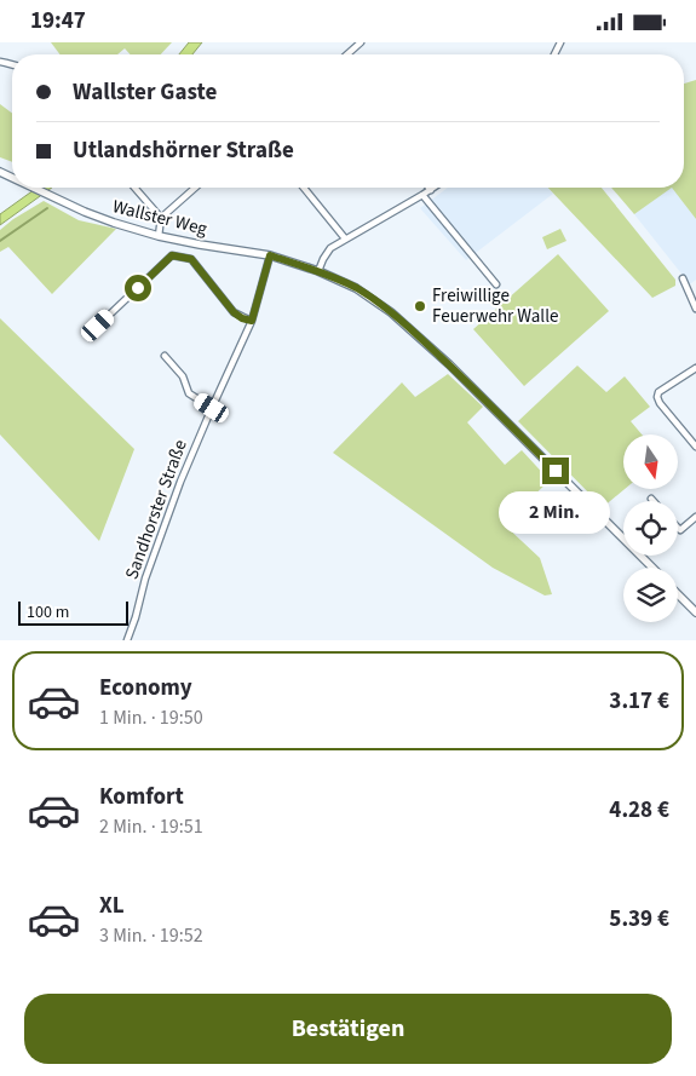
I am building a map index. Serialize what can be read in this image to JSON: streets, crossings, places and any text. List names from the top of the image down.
{
  "streets": {
    "street": ["Wallster Weg", "Sandhorster Straße"]
  },
  "crossings": [
    ["Wallster Weg", "Sandhorster Straße"]
  ],
  "places": ["Freiwillige Feuerwehr Walle"],
  "scale_bar": "100 m",
  "north": "bottom",
  "page": {
    "status": "19:47",
    "banner": ["Wallster Gaste", "Utlandshörner Straße"],
    "bubble": "2 Min.",
    "scale": "100 m",
    "list": [
      {
        "name": "Economy",
        "note": "1 Min. · 19:50",
        "value": "3.17 €"
      },
      {
        "name": "Komfort",
        "note": "2 Min. · 19:51",
        "value": "4.28 €"
      },
      {
        "name": "XL",
        "note": "3 Min. · 19:52",
        "value": "5.39 €"
      }
    ],
    "buttons": "Bestätigen"
  }
}
